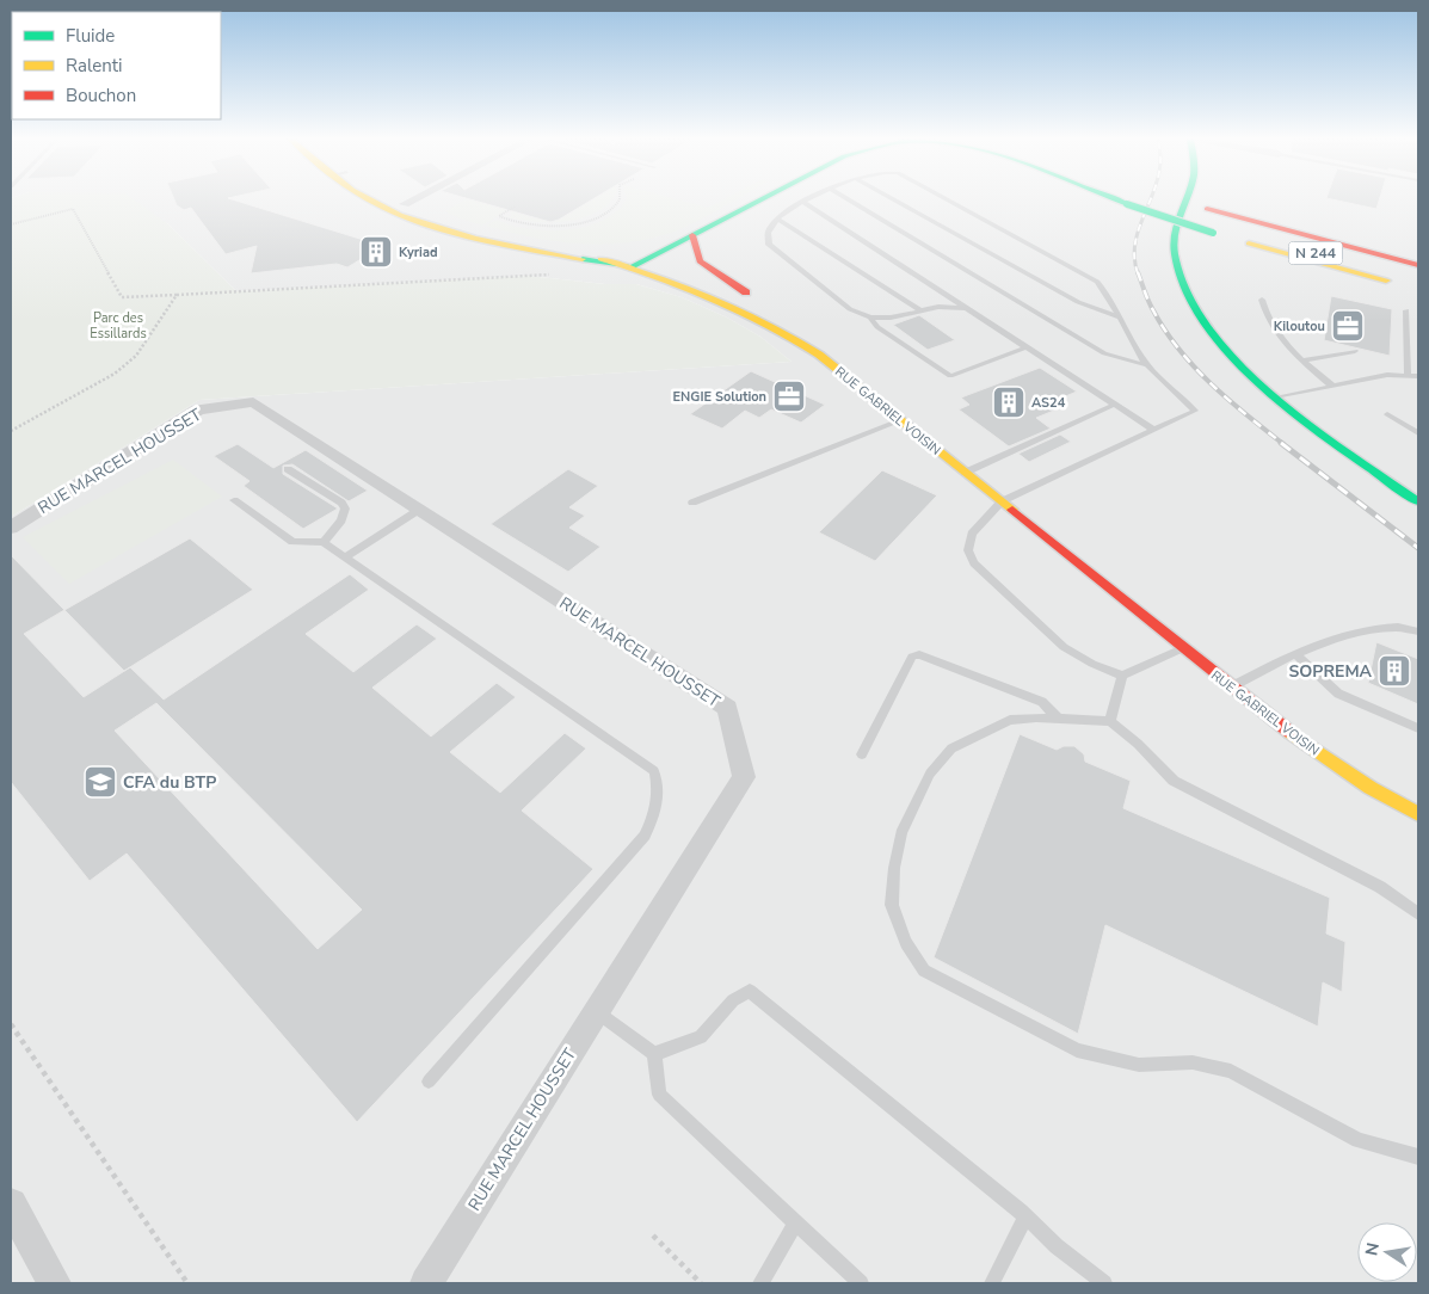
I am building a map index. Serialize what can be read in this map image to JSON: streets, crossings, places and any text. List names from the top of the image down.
{
  "streets": {
    "main road": ["N 244", "RUE GABRIEL VOISIN"],
    "street": ["RUE MARCEL HOUSSET"]
  },
  "parks": ["Parc des Essillards"],
  "places": {
    "building": ["Kyriad", "AS24", "SOPREMA"],
    "office": ["Kiloutou", "ENGIE Solution"],
    "school or university": ["CFA du BTP"]
  },
  "legend": ["Fluide", "Ralenti", "Bouchon"],
  "north": "left"
}
